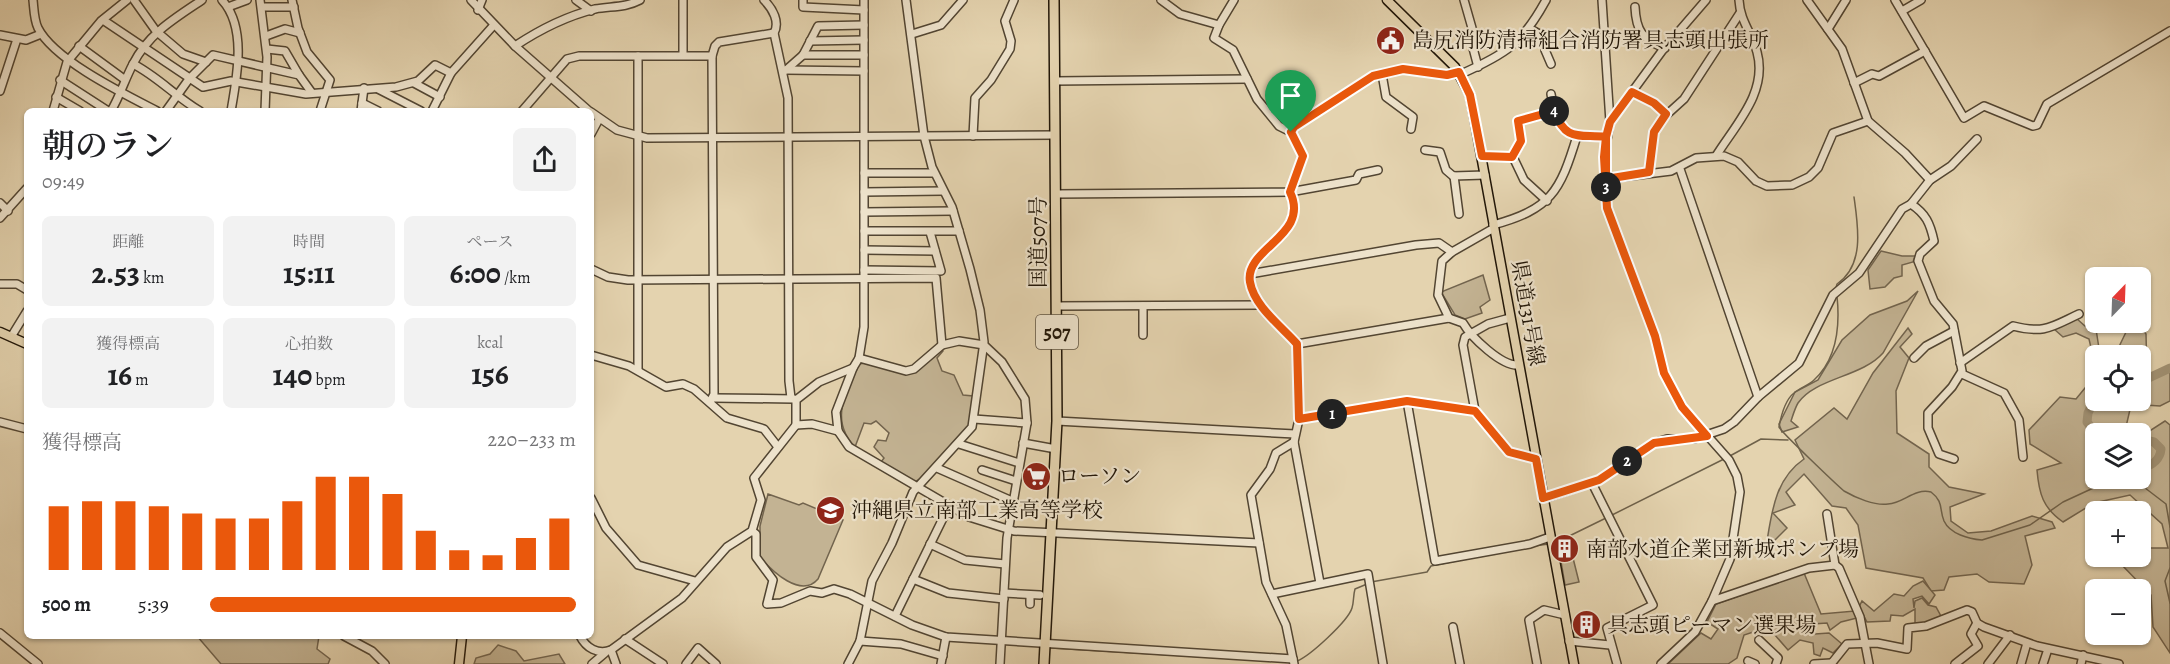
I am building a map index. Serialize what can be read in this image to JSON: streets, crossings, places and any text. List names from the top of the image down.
{
  "streets": {
    "highway": ["国道507号", "507"],
    "main road": ["県道131号線"]
  },
  "places": {
    "public building": ["島尻消防清掃組合消防署具志頭出張所"],
    "supermarket": ["ローソン"],
    "school or university": ["沖縄県立南部工業高等学校"],
    "building": ["南部水道企業団新城ポンプ場", "具志頭ピーマン選果場"]
  },
  "north": "top right",
  "page": {
    "pins": [
      "4",
      "3",
      "1",
      "2"
    ],
    "heading": ["朝のラン", "09:49"],
    "stats": [
      ["距離", "2.53 km"],
      ["時間", "15:11"],
      ["ペース", "6:00 /km"],
      ["獲得標高", "16 m"],
      ["心拍数", "140 bpm"],
      ["kcal", "156"]
    ],
    "map_buttons": ["+", "−"],
    "chart": ["獲得標高", "220–233 m"],
    "list": [
      {
        "name": "500 m",
        "note": "5:39"
      }
    ]
  }
}
